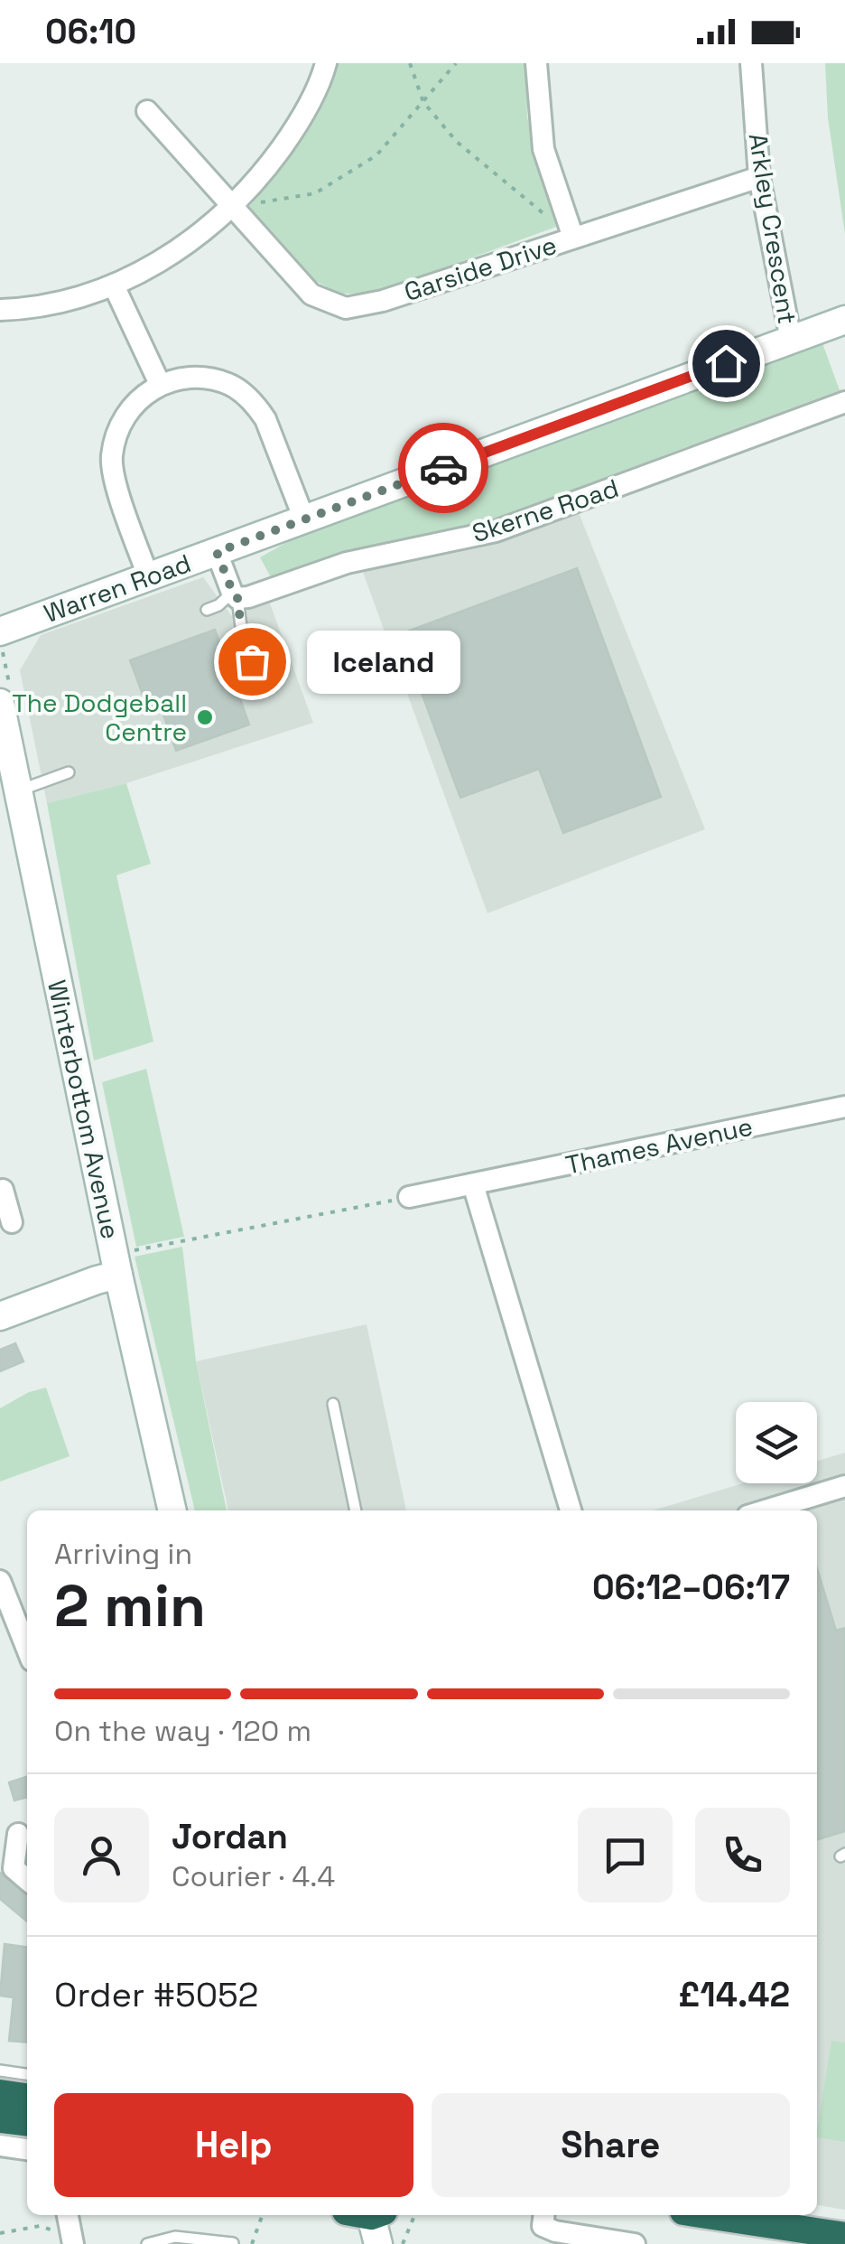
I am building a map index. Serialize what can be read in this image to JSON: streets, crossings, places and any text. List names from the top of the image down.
{
  "streets": {
    "street": [
      "Arkley Crescent",
      "Garside Drive",
      "Skerne Road",
      "Warren Road",
      "Winterbottom Avenue",
      "Thames Avenue"
    ]
  },
  "crossings": [
    ["Arkley Crescent", "Garside Drive"],
    ["Arkley Crescent", "Warren Road"]
  ],
  "places": ["Iceland", "The Dodgeball Centre"],
  "page": {
    "status": "06:10",
    "bubble": "Iceland",
    "heading": ["2 min", "Arriving in", "06:12–06:17"],
    "panel": [
      "Jordan",
      "Courier · 4.4",
      "Order #5052",
      "£14.42"
    ],
    "bar": "On the way · 120 m",
    "buttons": ["Help", "Share"]
  }
}
